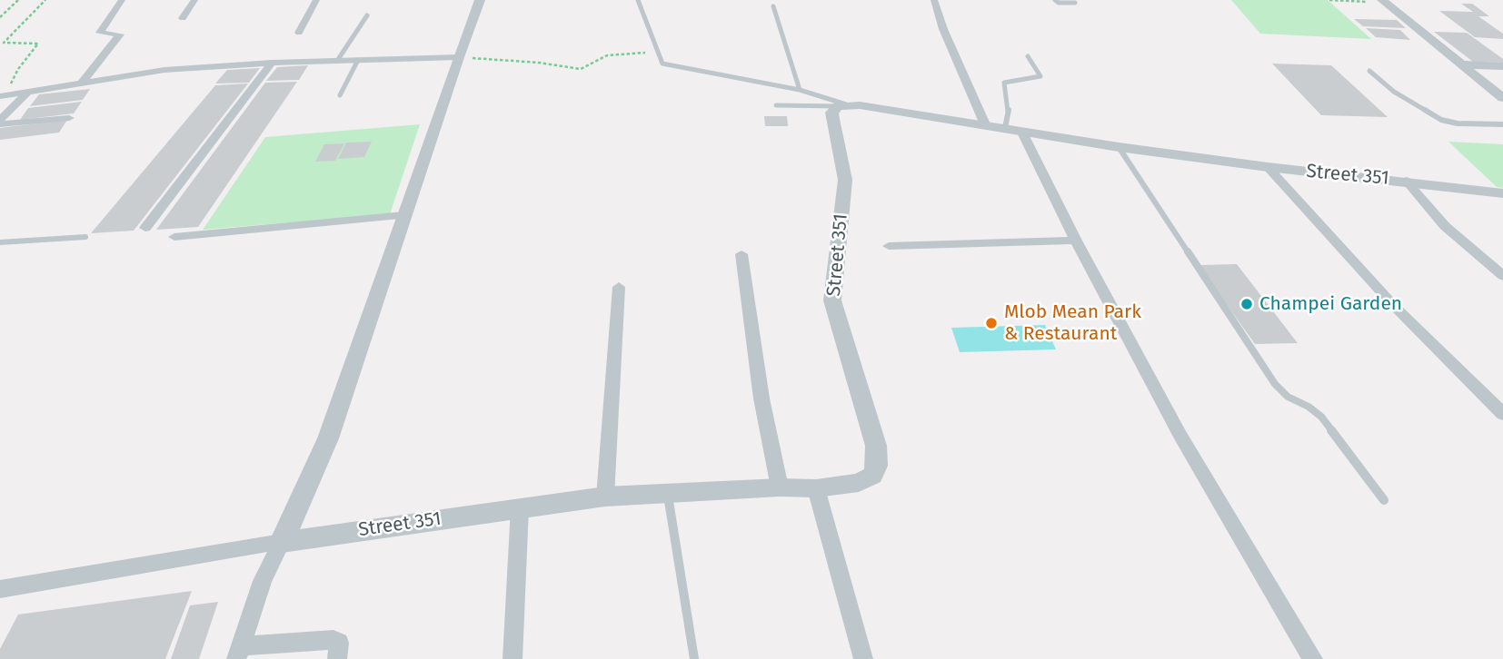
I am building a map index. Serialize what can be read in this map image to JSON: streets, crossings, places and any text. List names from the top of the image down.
{
  "streets": {
    "street": ["Street 351"]
  },
  "places": ["Champei Garden", "Mlob Mean Park & Restaurant"]
}
